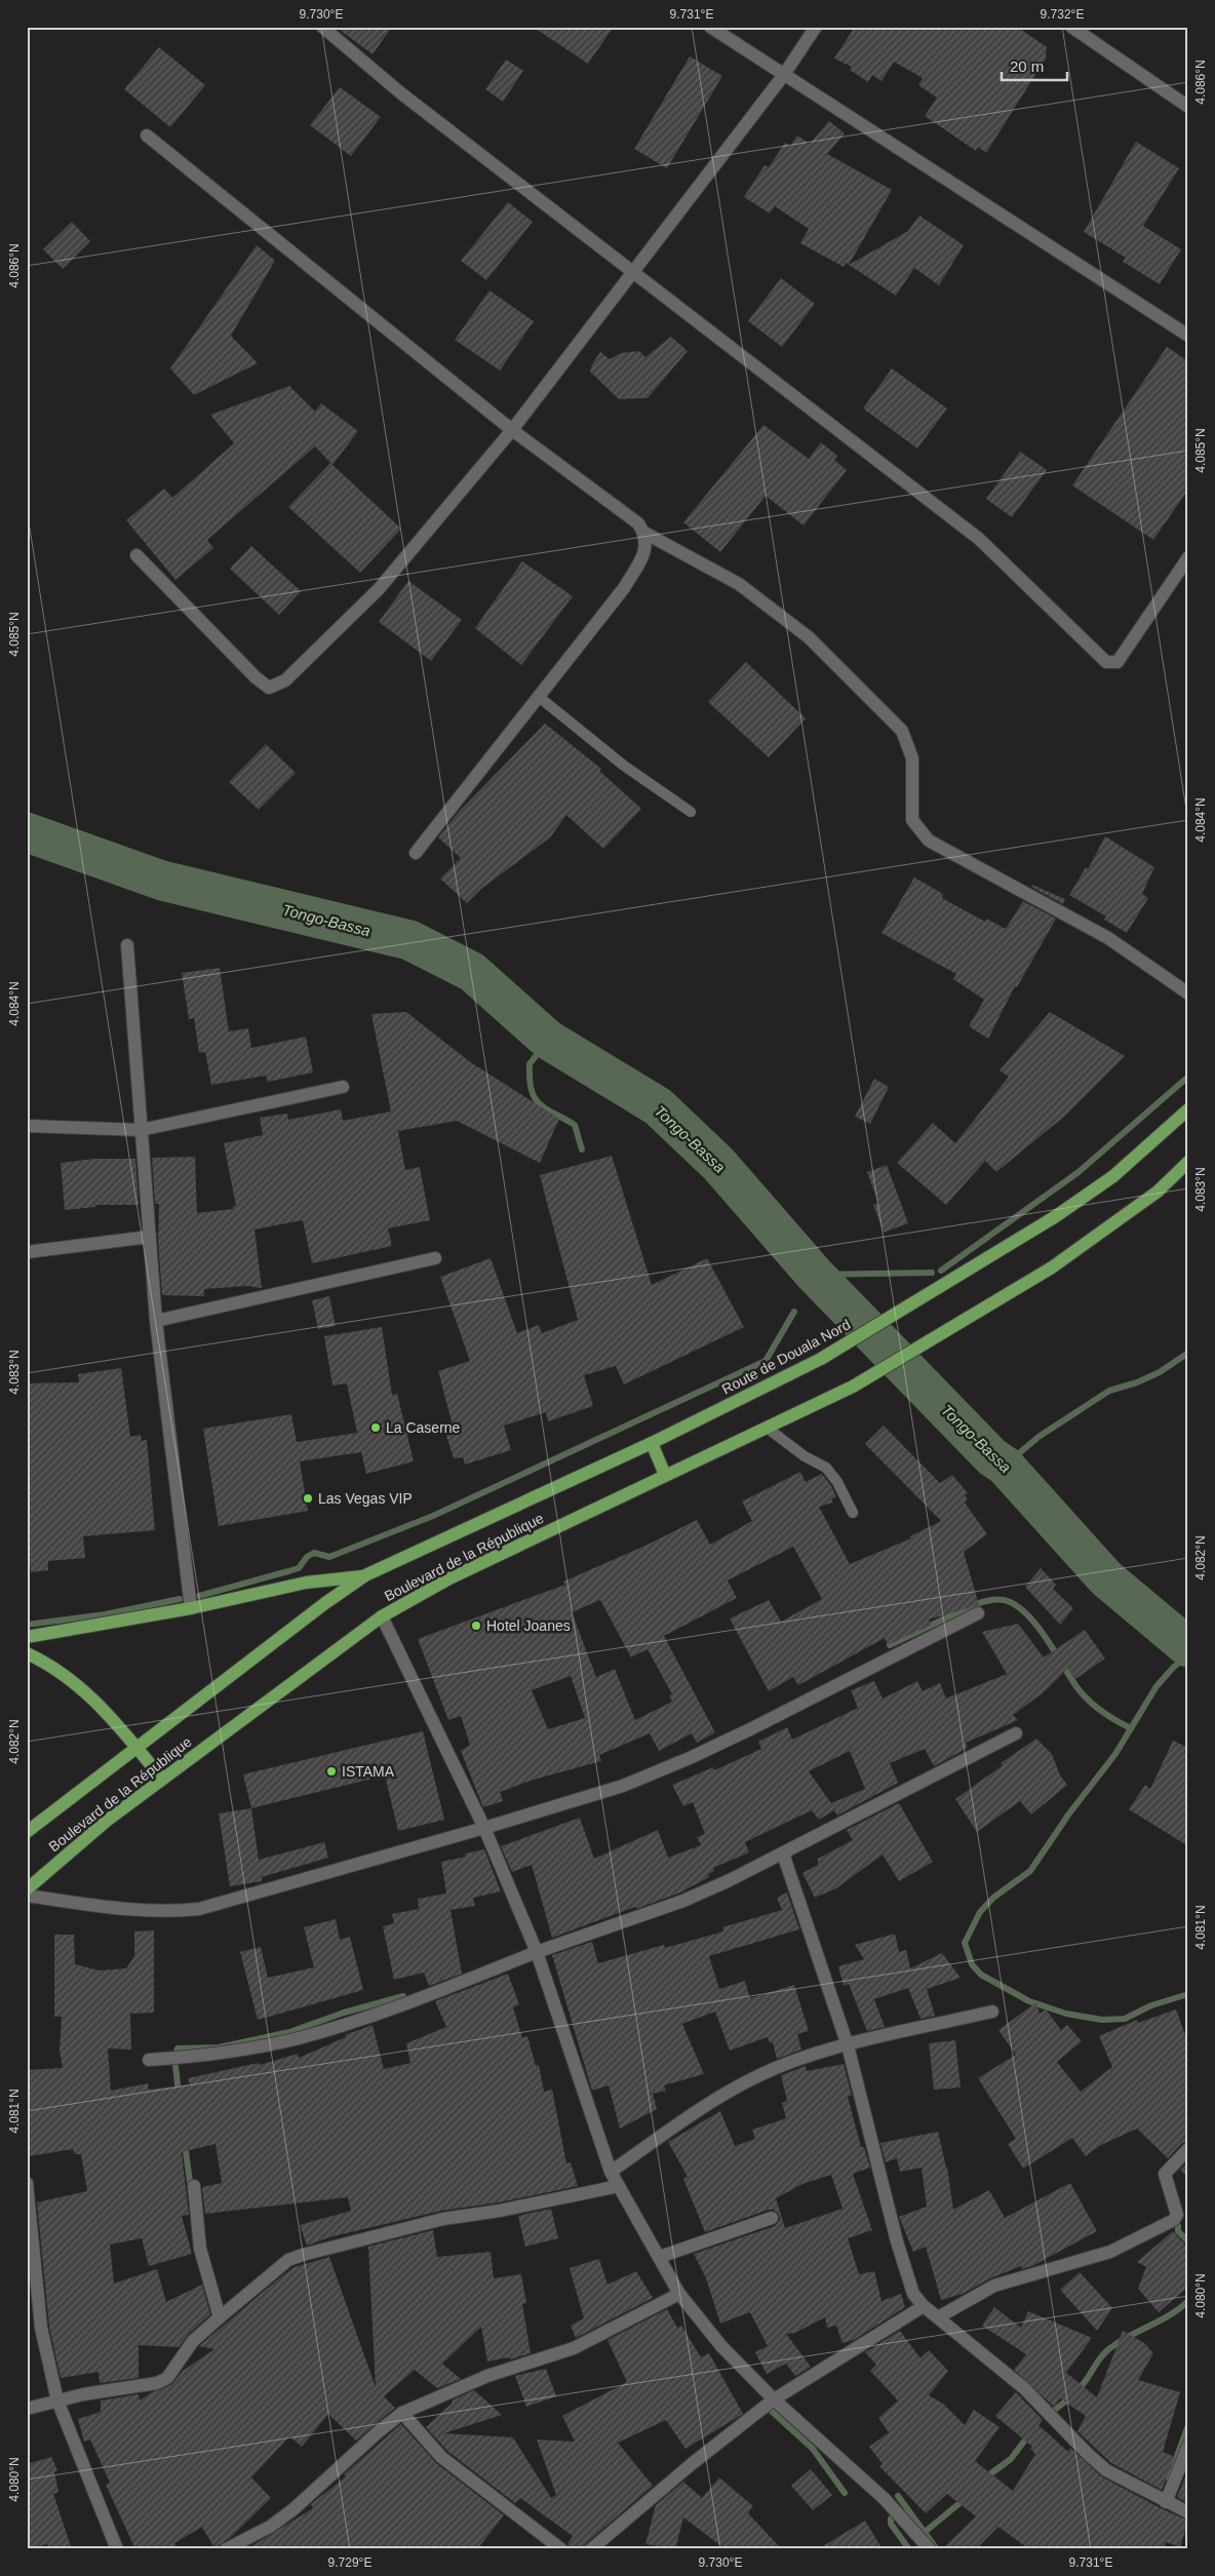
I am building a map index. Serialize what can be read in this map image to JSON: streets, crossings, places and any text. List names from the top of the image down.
{
  "streets": {
    "main road": ["Route de Douala Nord", "Boulevard de la République"]
  },
  "crossings": [
    ["Route de Douala Nord", "Boulevard de la République"]
  ],
  "water": ["Tongo-Bassa"],
  "places": [
    "La Caserne",
    "Las Vegas VIP",
    "Hotel Joanes",
    "ISTAMA"
  ],
  "scale_bar": "20 m",
  "coordinates": [
    "9.730°E",
    "9.731°E",
    "9.732°E",
    "4.086°N",
    "4.085°N",
    "4.084°N",
    "4.083°N",
    "4.082°N",
    "4.081°N",
    "4.080°N",
    "9.729°E"
  ]
}
